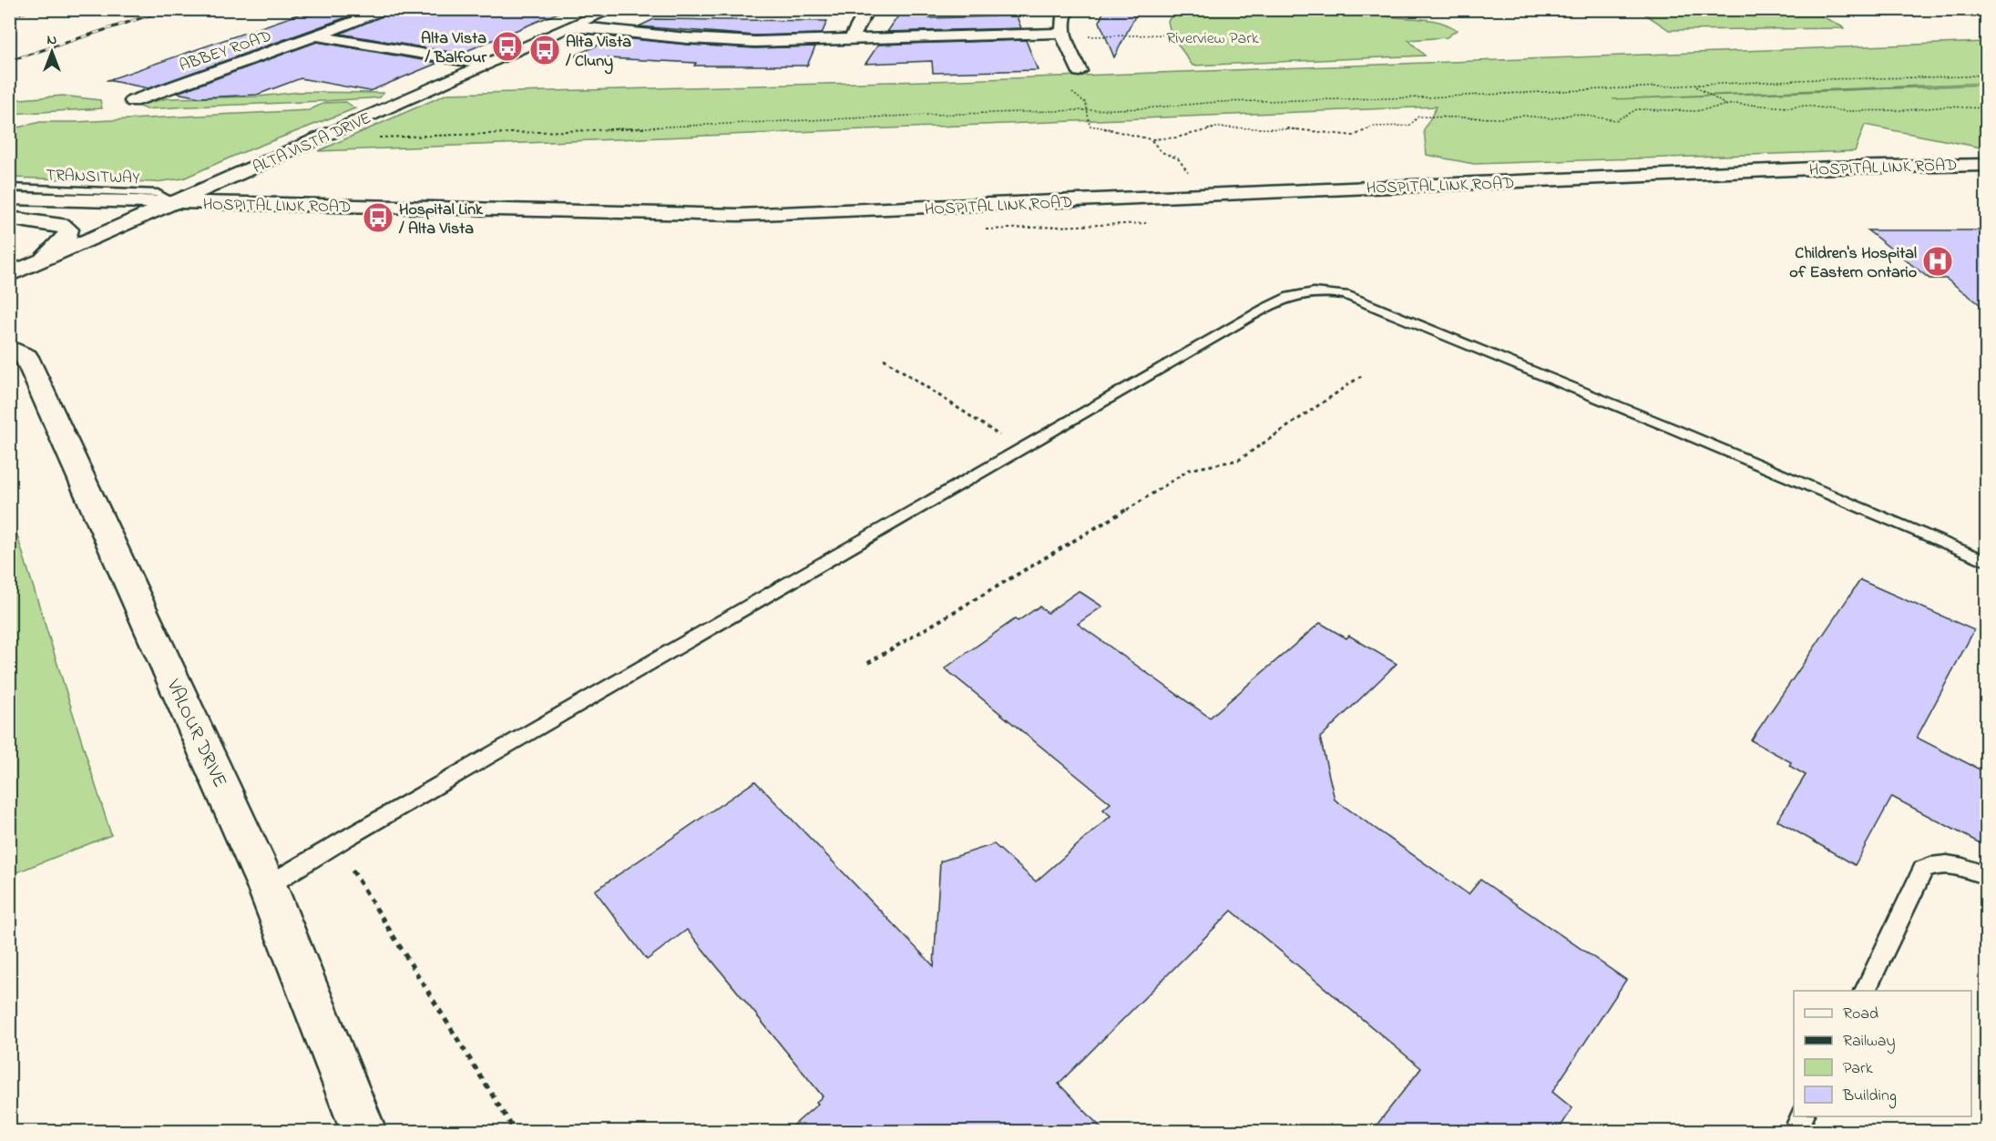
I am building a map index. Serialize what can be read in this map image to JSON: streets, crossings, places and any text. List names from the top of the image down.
{
  "streets": {
    "street": [
      "ABBEY ROAD",
      "ALTA VISTA DRIVE",
      "HOSPITAL LINK ROAD",
      "VALOUR DRIVE"
    ],
    "lane": ["TRANSITWAY"]
  },
  "crossings": [
    ["ALTA VISTA DRIVE", "HOSPITAL LINK ROAD"],
    ["ALTA VISTA DRIVE", "TRANSITWAY"],
    ["HOSPITAL LINK ROAD", "TRANSITWAY"]
  ],
  "parks": ["Riverview Park"],
  "places": {
    "bus stop": ["Alta Vista / Balfour", "Alta Vista / Cluny", "Hospital Link / Alta Vista"],
    "hospital": ["Children's Hospital of Eastern Ontario"]
  },
  "legend": [
    "Road",
    "Railway",
    "Park",
    "Building"
  ],
  "north": "top"
}
